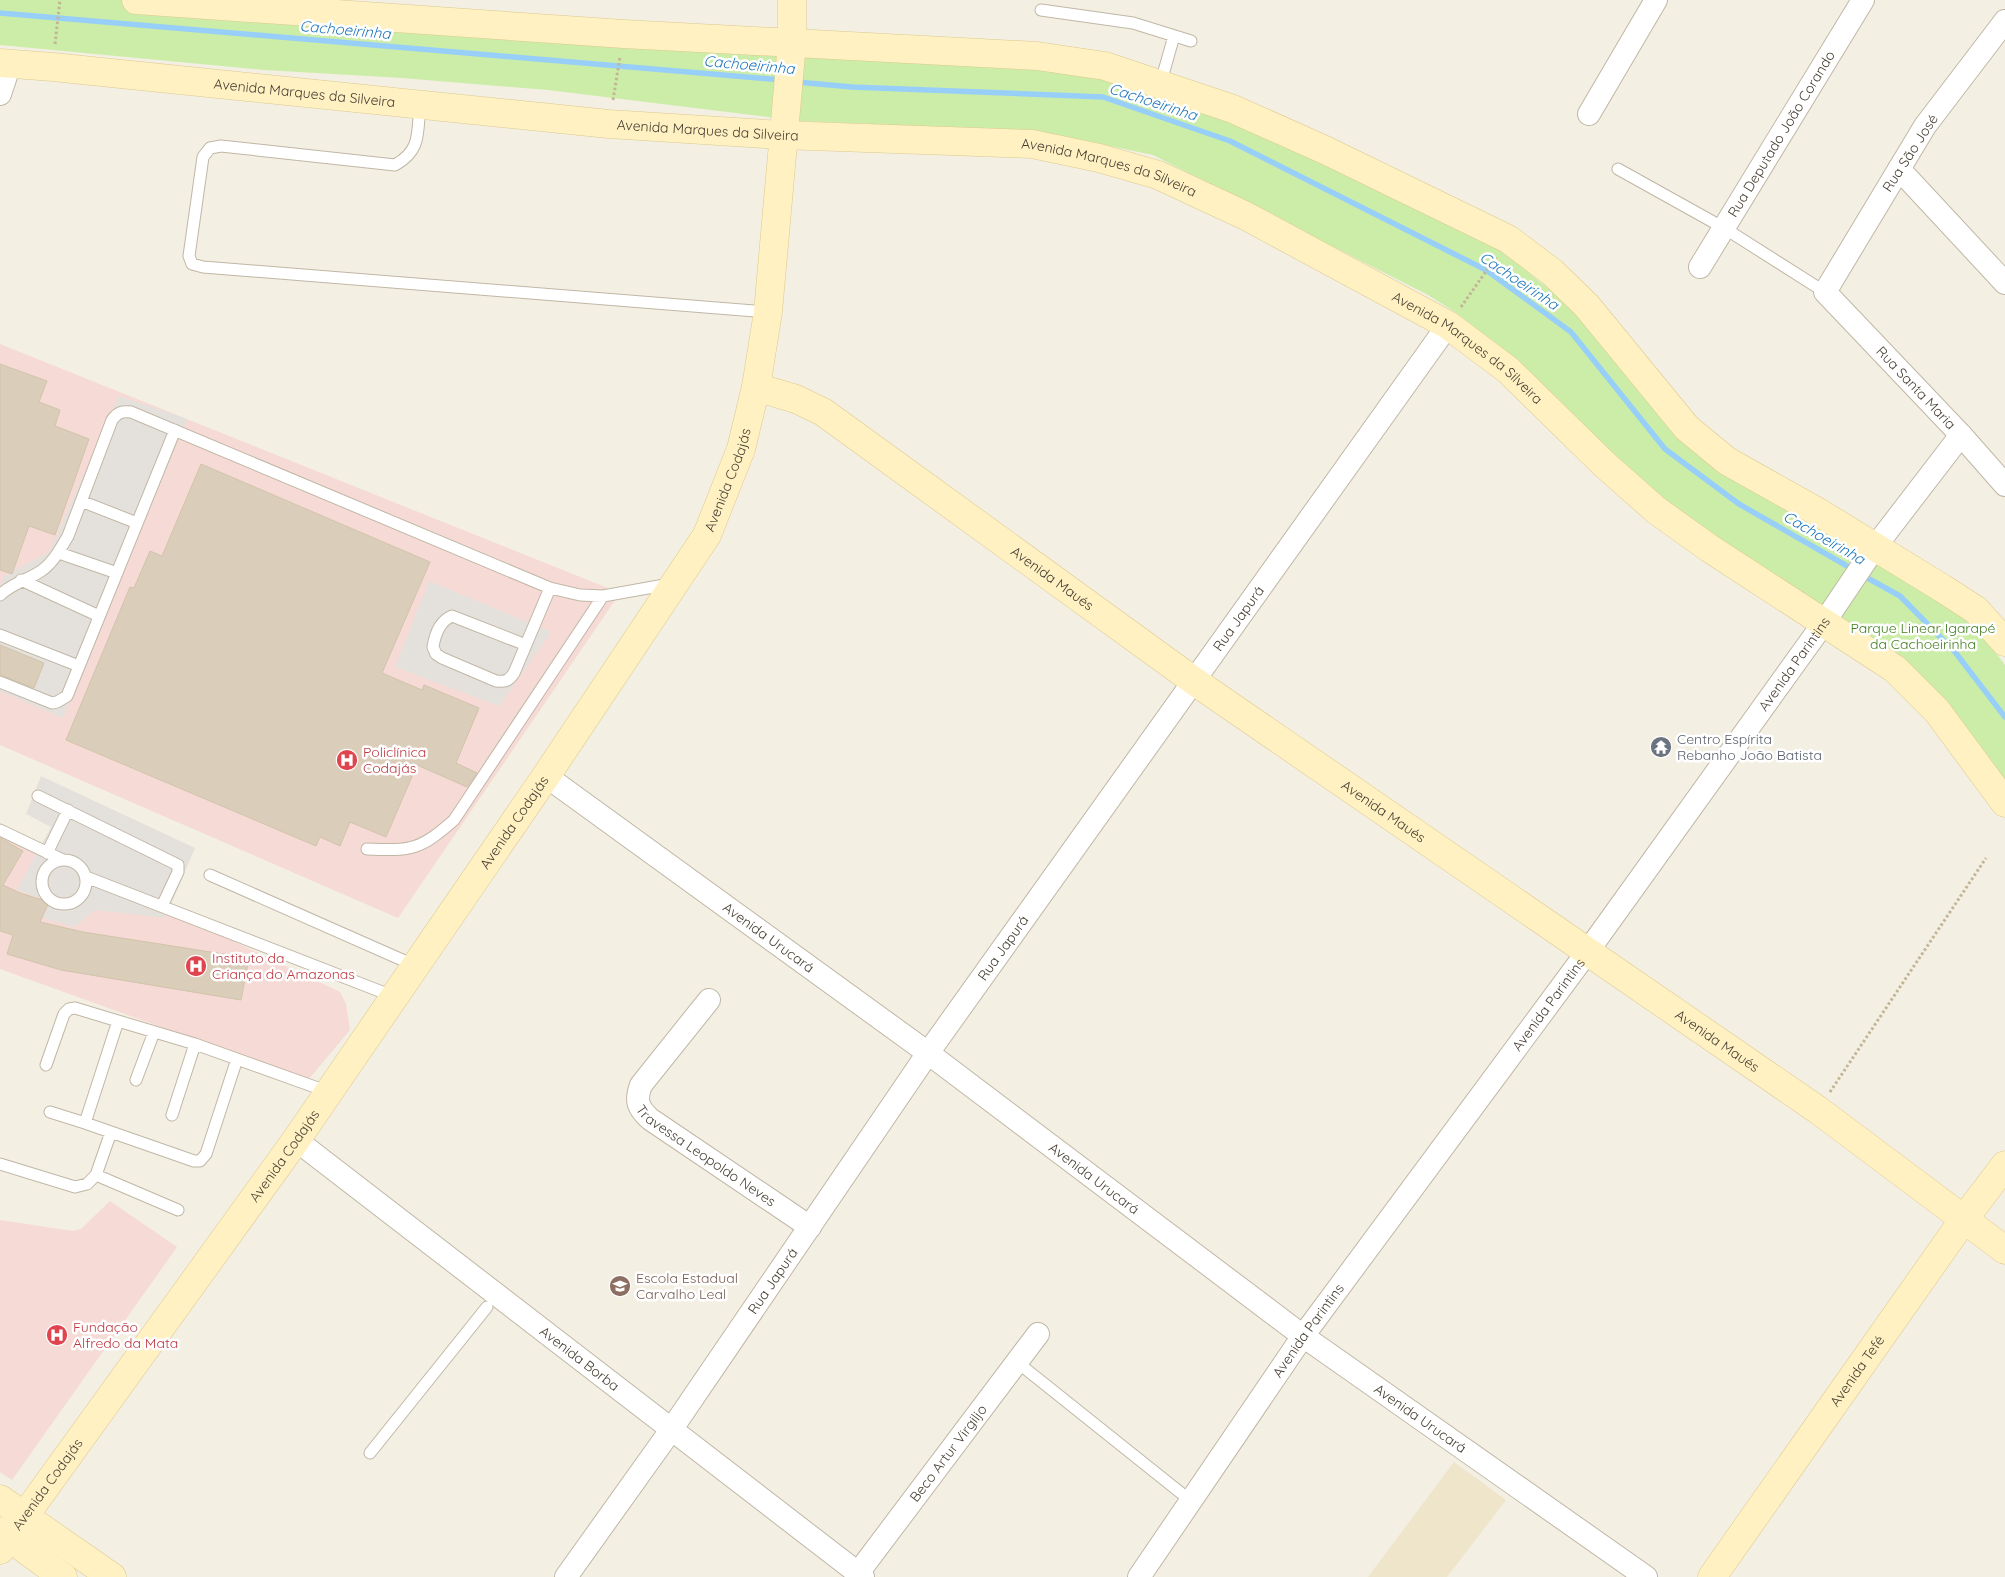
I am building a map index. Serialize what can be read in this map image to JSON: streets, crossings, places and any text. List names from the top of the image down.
{
  "streets": {
    "street": [
      "Avenida Marques da Silveira",
      "Rua Deputado João Corando",
      "Rua São José",
      "Rua Santa Maria",
      "Avenida Codajás",
      "Avenida Maués",
      "Rua Japurá",
      "Avenida Parintins",
      "Avenida Urucará",
      "Travessa Leopoldo Neves",
      "Avenida Borba",
      "Avenida Tefé",
      "Beco Artur Virgiljo"
    ]
  },
  "crossings": [
    ["Avenida Marques da Silveira", "Avenida Codajás"],
    ["Avenida Marques da Silveira", "Rua Japurá"],
    ["Avenida Marques da Silveira", "Avenida Parintins"],
    ["Rua São José", "Rua Santa Maria"],
    ["Rua Santa Maria", "Avenida Parintins"],
    ["Avenida Codajás", "Avenida Maués"],
    ["Avenida Codajás", "Avenida Urucará"],
    ["Avenida Codajás", "Avenida Borba"],
    ["Avenida Maués", "Rua Japurá"],
    ["Avenida Maués", "Avenida Parintins"],
    ["Avenida Maués", "Avenida Tefé"],
    ["Rua Japurá", "Avenida Urucará"],
    ["Rua Japurá", "Travessa Leopoldo Neves"],
    ["Rua Japurá", "Avenida Borba"],
    ["Avenida Parintins", "Avenida Urucará"],
    ["Avenida Borba", "Beco Artur Virgiljo"]
  ],
  "water": ["Cachoeirinha"],
  "parks": ["Parque Linear Igarapé da Cachoeirinha"],
  "places": {
    "temple": ["Centro Espírita Rebanho João Batista"],
    "hospital": ["Policlínica Codajás", "Instituto da Criança do Amazonas", "Fundação Alfredo da Mata"],
    "school or university": ["Escola Estadual Carvalho Leal"]
  }
}
